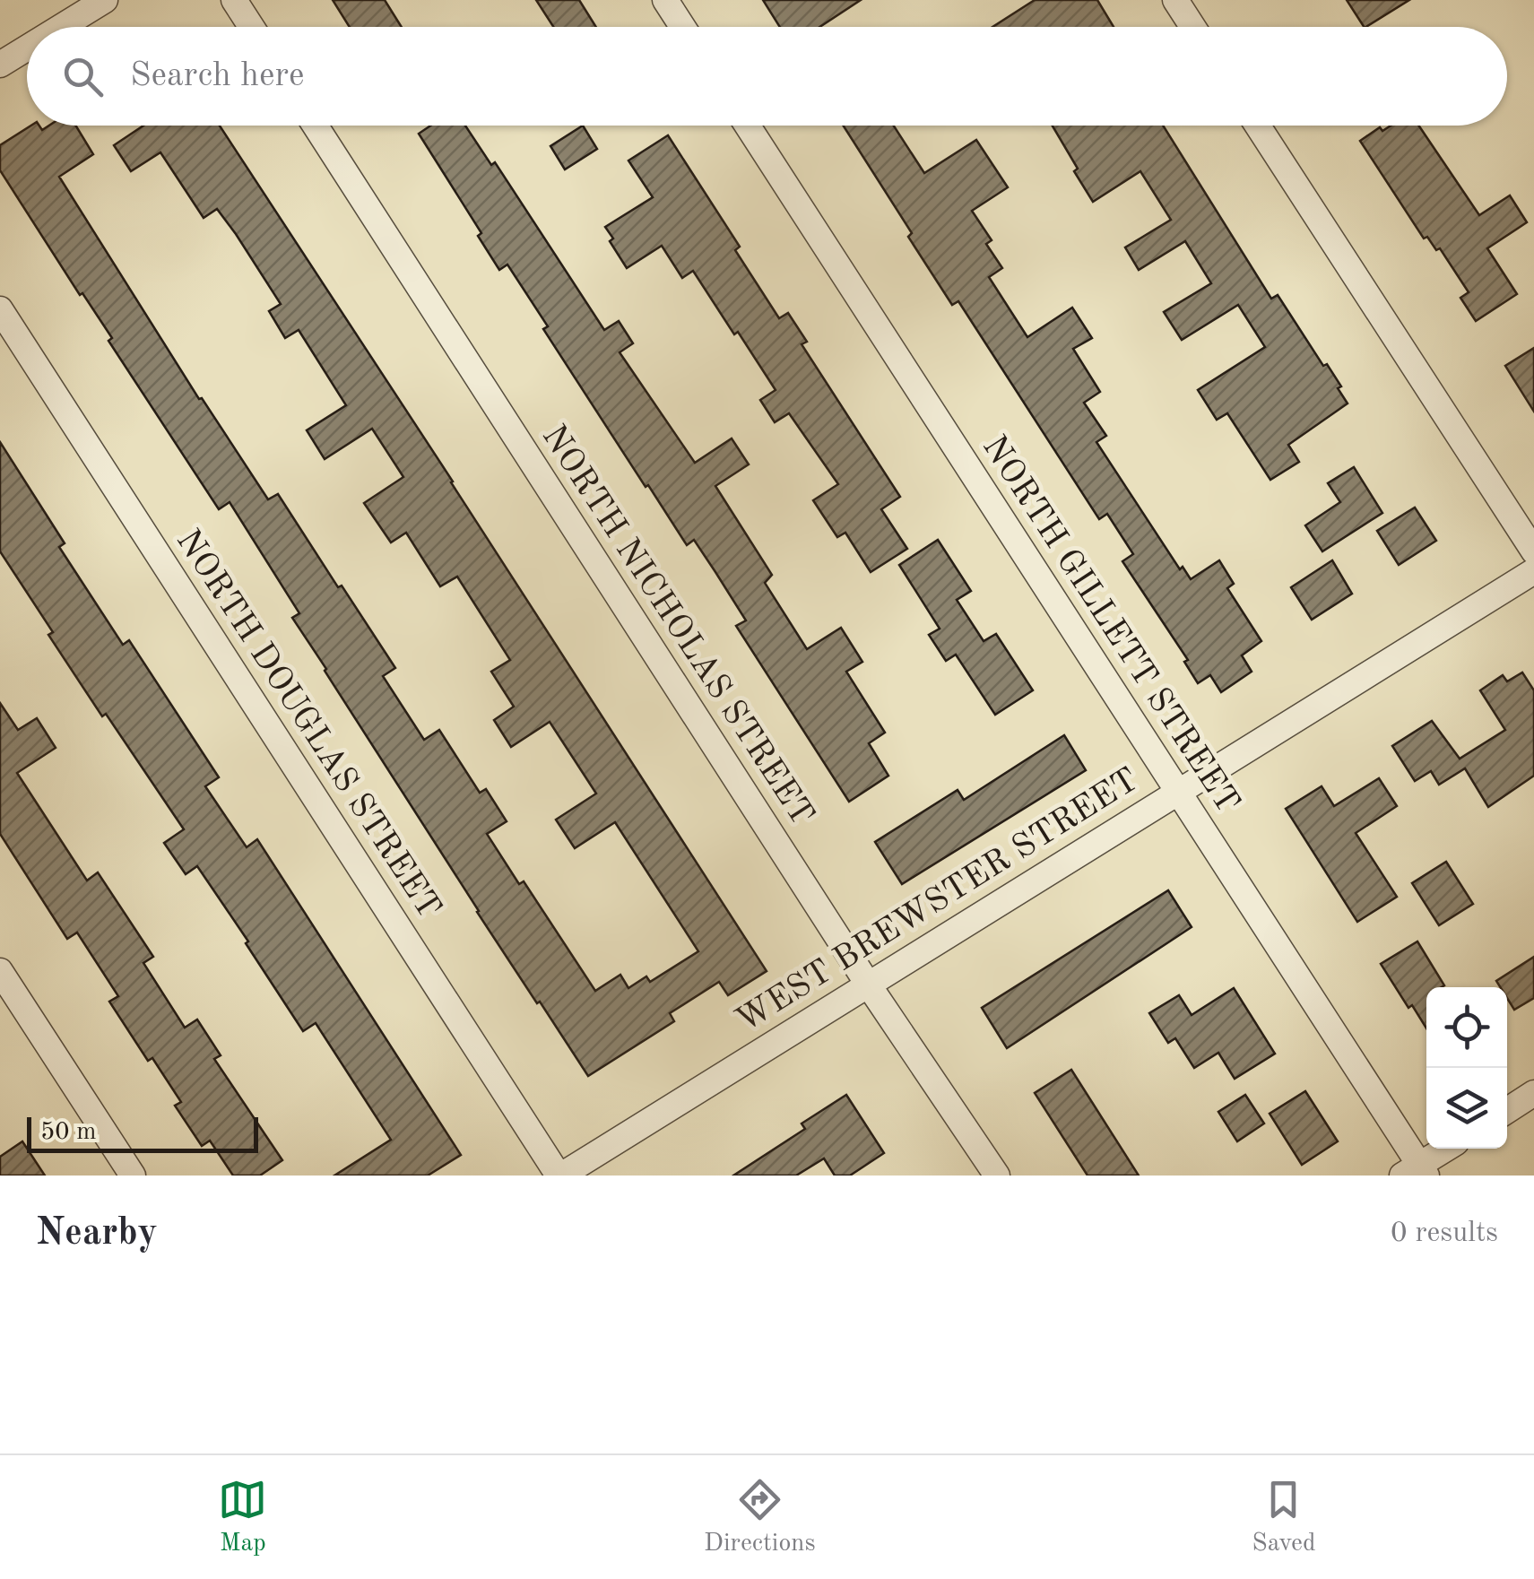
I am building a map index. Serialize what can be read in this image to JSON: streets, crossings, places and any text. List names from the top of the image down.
{
  "streets": {
    "street": [
      "NORTH GILLETT STREET",
      "NORTH NICHOLAS STREET",
      "NORTH DOUGLAS STREET",
      "WEST BREWSTER STREET"
    ]
  },
  "crossings": [
    ["NORTH GILLETT STREET", "WEST BREWSTER STREET"],
    ["NORTH NICHOLAS STREET", "WEST BREWSTER STREET"],
    ["NORTH DOUGLAS STREET", "WEST BREWSTER STREET"]
  ],
  "scale_bar": "50 m",
  "page": {
    "search": "Search here",
    "scale": "50 m",
    "heading": ["Nearby", "0 results"],
    "nav": ["Map", "Directions", "Saved"]
  }
}
